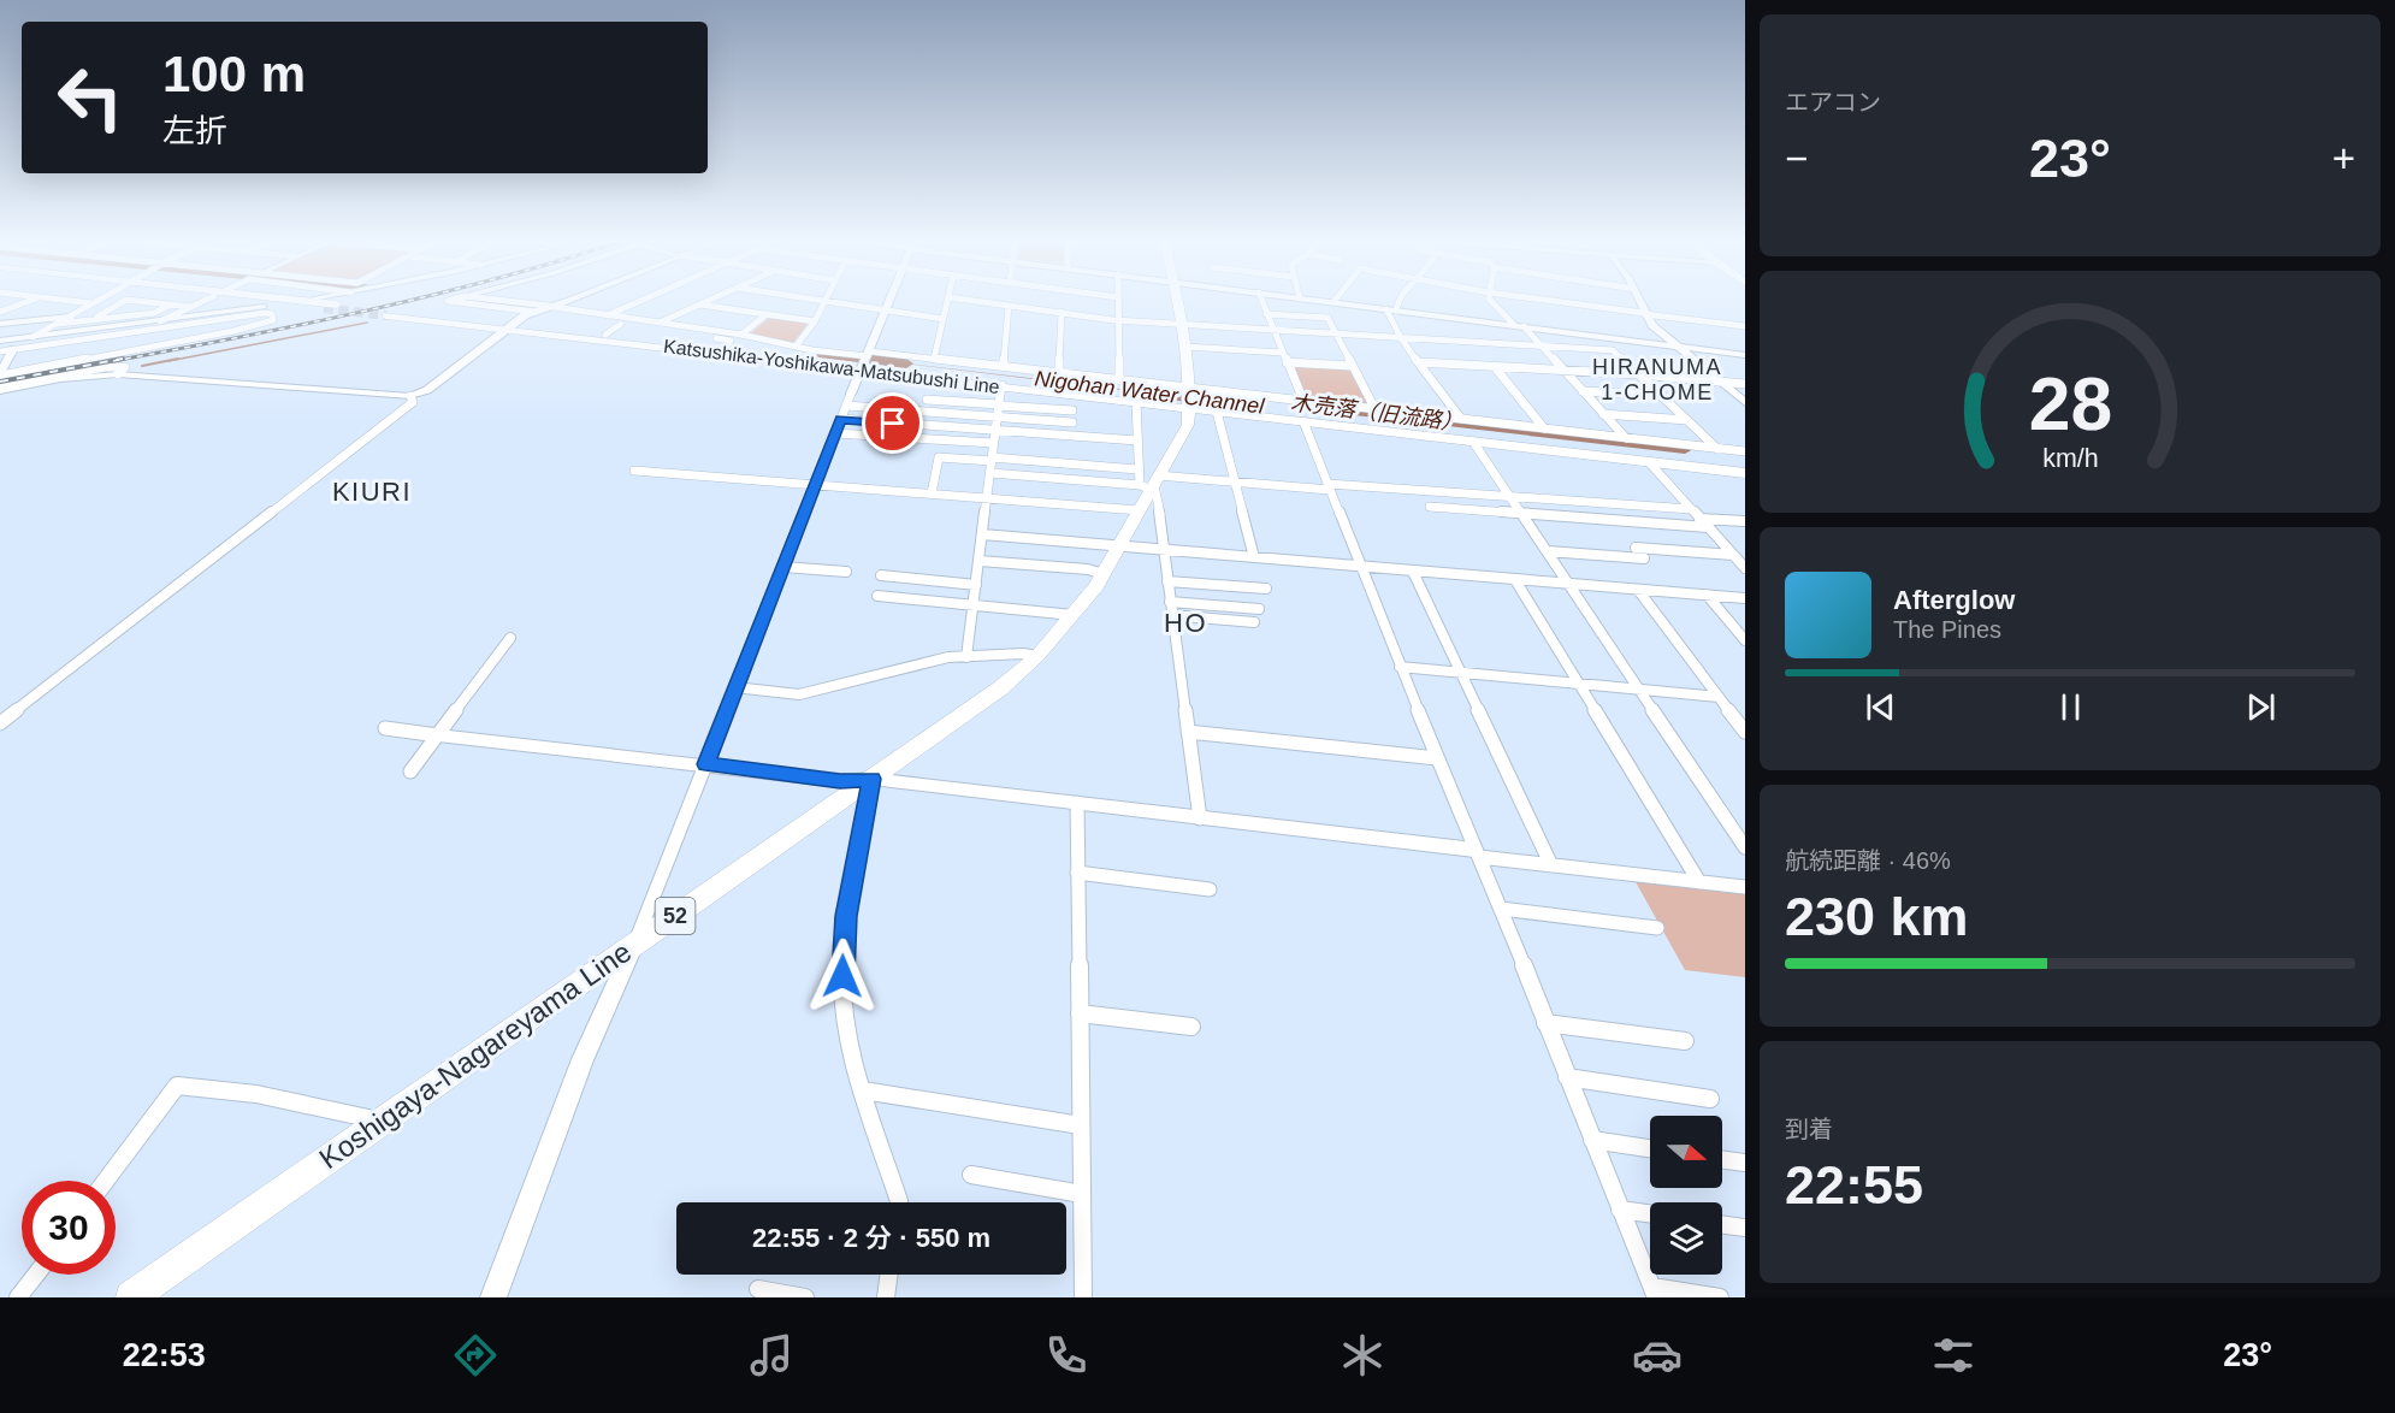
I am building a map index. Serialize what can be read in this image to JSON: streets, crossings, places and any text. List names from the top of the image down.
{
  "streets": {
    "main road": ["Katsushika-Yoshikawa-Matsubushi Line", "52", "Koshigaya-Nagareyama Line"]
  },
  "crossings": [
    ["Katsushika-Yoshikawa-Matsubushi Line", "Koshigaya-Nagareyama Line"]
  ],
  "districts": ["HIRANUMA 1-CHOME", "KIURI", "HO"],
  "water": ["Nigohan Water Channel", "木売落（旧流路）"],
  "north": "right",
  "page": {
    "tile": [
      "エアコン",
      ["航続距離 · 46%", "230 km"],
      ["到着", "22:55"]
    ],
    "turn": ["100 m", "左折"],
    "heat": ["−", "23°", "+"],
    "song": ["Afterglow", "The Pines"],
    "limit": "30",
    "trip": "22:55 · 2 分 · 550 m",
    "tabs": ["22:53", "23°"],
    "gauge": ["28", "km/h"]
  }
}
